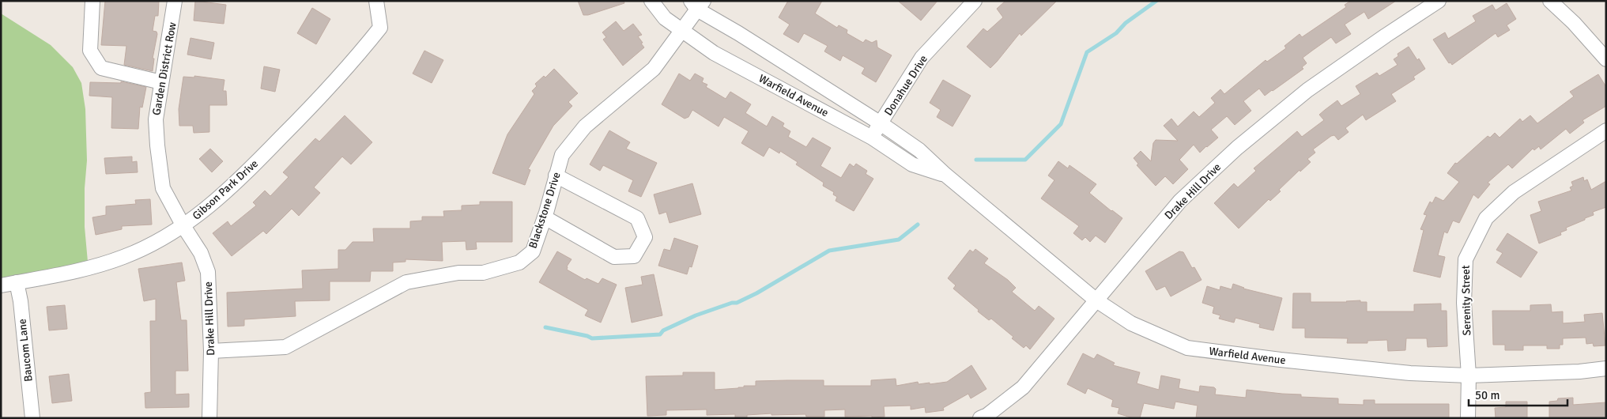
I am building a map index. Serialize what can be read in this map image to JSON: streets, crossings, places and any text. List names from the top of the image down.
{
  "streets": {
    "street": [
      "Garden District Row",
      "Donahue Drive",
      "Warfield Avenue",
      "Gibson Park Drive",
      "Drake Hill Drive",
      "Blackstone Drive",
      "Serenity Street",
      "Baucom Lane"
    ]
  },
  "crossings": [
    ["Garden District Row", "Gibson Park Drive"],
    ["Garden District Row", "Drake Hill Drive"],
    ["Donahue Drive", "Warfield Avenue"],
    ["Warfield Avenue", "Drake Hill Drive"],
    ["Warfield Avenue", "Blackstone Drive"],
    ["Warfield Avenue", "Serenity Street"],
    ["Gibson Park Drive", "Drake Hill Drive"],
    ["Gibson Park Drive", "Baucom Lane"],
    ["Drake Hill Drive", "Blackstone Drive"]
  ],
  "scale_bar": "50 m"
}
